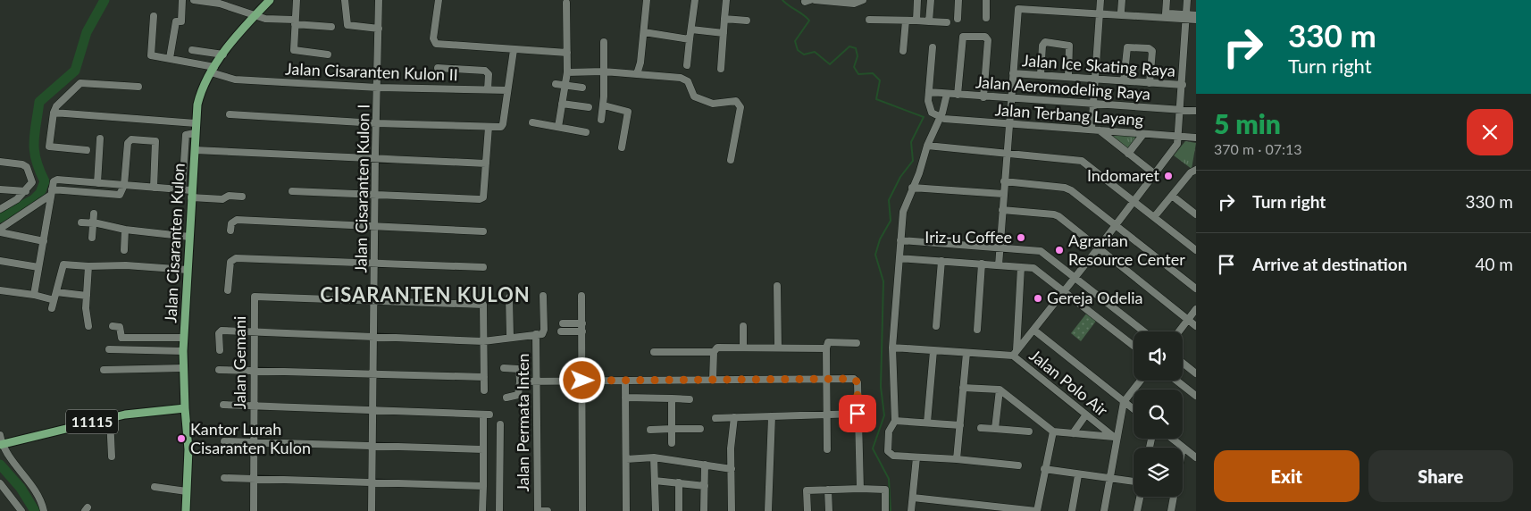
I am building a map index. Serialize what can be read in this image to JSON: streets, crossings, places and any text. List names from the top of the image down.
{
  "streets": {
    "main road": ["Jalan Cisaranten Kulon", "11115"],
    "street": [
      "Jalan Ice Skating Raya",
      "Jalan Cisaranten Kulon II",
      "Jalan Aeromodeling Raya",
      "Jalan Terbang Layang",
      "Jalan Cisaranten Kulon I",
      "Jalan Gemani",
      "Jalan Polo Air",
      "Jalan Permata Inten"
    ]
  },
  "crossings": [
    ["Jalan Cisaranten Kulon II", "Jalan Cisaranten Kulon I"],
    ["Jalan Cisaranten Kulon II", "Jalan Cisaranten Kulon"],
    ["Jalan Cisaranten Kulon I", "Jalan Gemani"],
    ["Jalan Cisaranten Kulon", "11115"]
  ],
  "districts": ["CISARANTEN KULON"],
  "places": [
    "Indomaret",
    "Iriz-u Coffee",
    "Agrarian Resource Center",
    "Gereja Odelia",
    "Kantor Lurah Cisaranten Kulon"
  ],
  "page": {
    "turn": ["330 m", "Turn right"],
    "heading": ["5 min", "370 m · 07:13"],
    "list": [
      {
        "name": "Turn right",
        "value": "330 m"
      },
      {
        "name": "Arrive at destination",
        "value": "40 m"
      }
    ],
    "buttons": ["Exit", "Share"]
  }
}
